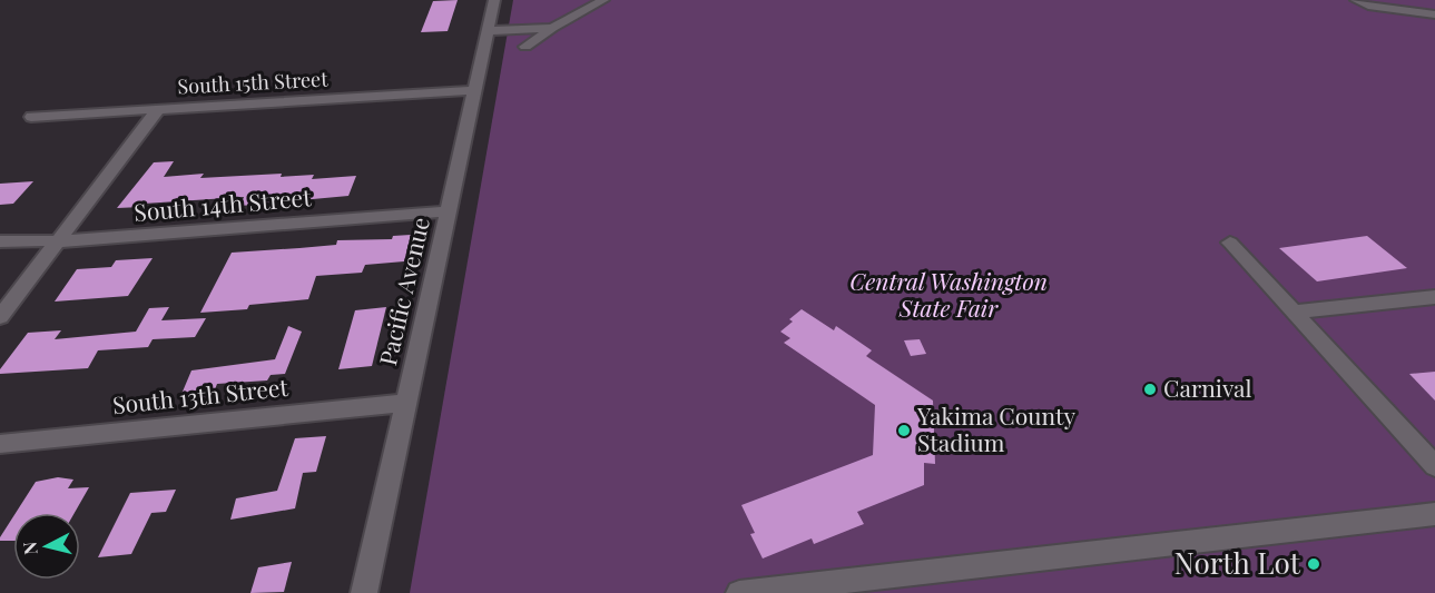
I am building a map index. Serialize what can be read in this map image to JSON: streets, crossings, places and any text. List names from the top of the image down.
{
  "streets": {
    "street": [
      "South 15th Street",
      "South 14th Street",
      "Pacific Avenue",
      "South 13th Street"
    ]
  },
  "crossings": [
    ["South 15th Street", "Pacific Avenue"],
    ["South 14th Street", "Pacific Avenue"],
    ["Pacific Avenue", "South 13th Street"]
  ],
  "parks": ["Central Washington State Fair"],
  "places": ["Carnival", "Yakima County Stadium", "North Lot"],
  "north": "left"
}
